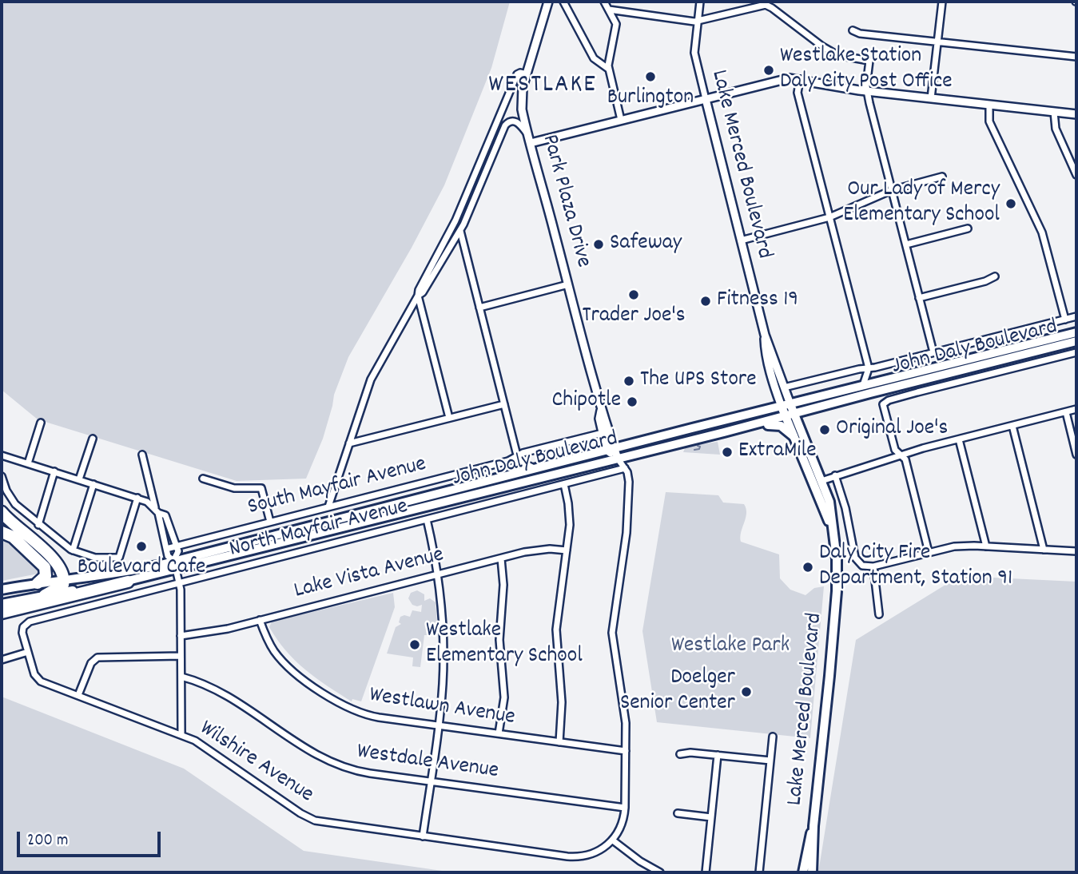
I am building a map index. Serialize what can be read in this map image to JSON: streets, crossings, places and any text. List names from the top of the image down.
{
  "streets": {
    "main road": ["Lake Merced Boulevard", "John Daly Boulevard"],
    "street": [
      "Park Plaza Drive",
      "South Mayfair Avenue",
      "North Mayfair Avenue",
      "Lake Vista Avenue",
      "Westlawn Avenue",
      "Wilshire Avenue",
      "Westdale Avenue"
    ]
  },
  "crossings": [
    ["Lake Merced Boulevard", "John Daly Boulevard"],
    ["Park Plaza Drive", "John Daly Boulevard"],
    ["Park Plaza Drive", "South Mayfair Avenue"],
    ["North Mayfair Avenue", "Wilshire Avenue"],
    ["Lake Vista Avenue", "Westlawn Avenue"]
  ],
  "districts": ["WESTLAKE"],
  "parks": ["Westlake Park"],
  "places": [
    "Westlake Station Daly City Post Office",
    "Burlington",
    "Our Lady of Mercy Elementary School",
    "Safeway",
    "Trader Joe's",
    "Fitness 19",
    "The UPS Store",
    "Chipotle",
    "Original Joe's",
    "ExtraMile",
    "Boulevard Cafe",
    "Daly City Fire Department, Station 91",
    "Westlake Elementary School",
    "Doelger Senior Center"
  ],
  "scale_bar": "200 m"
}
